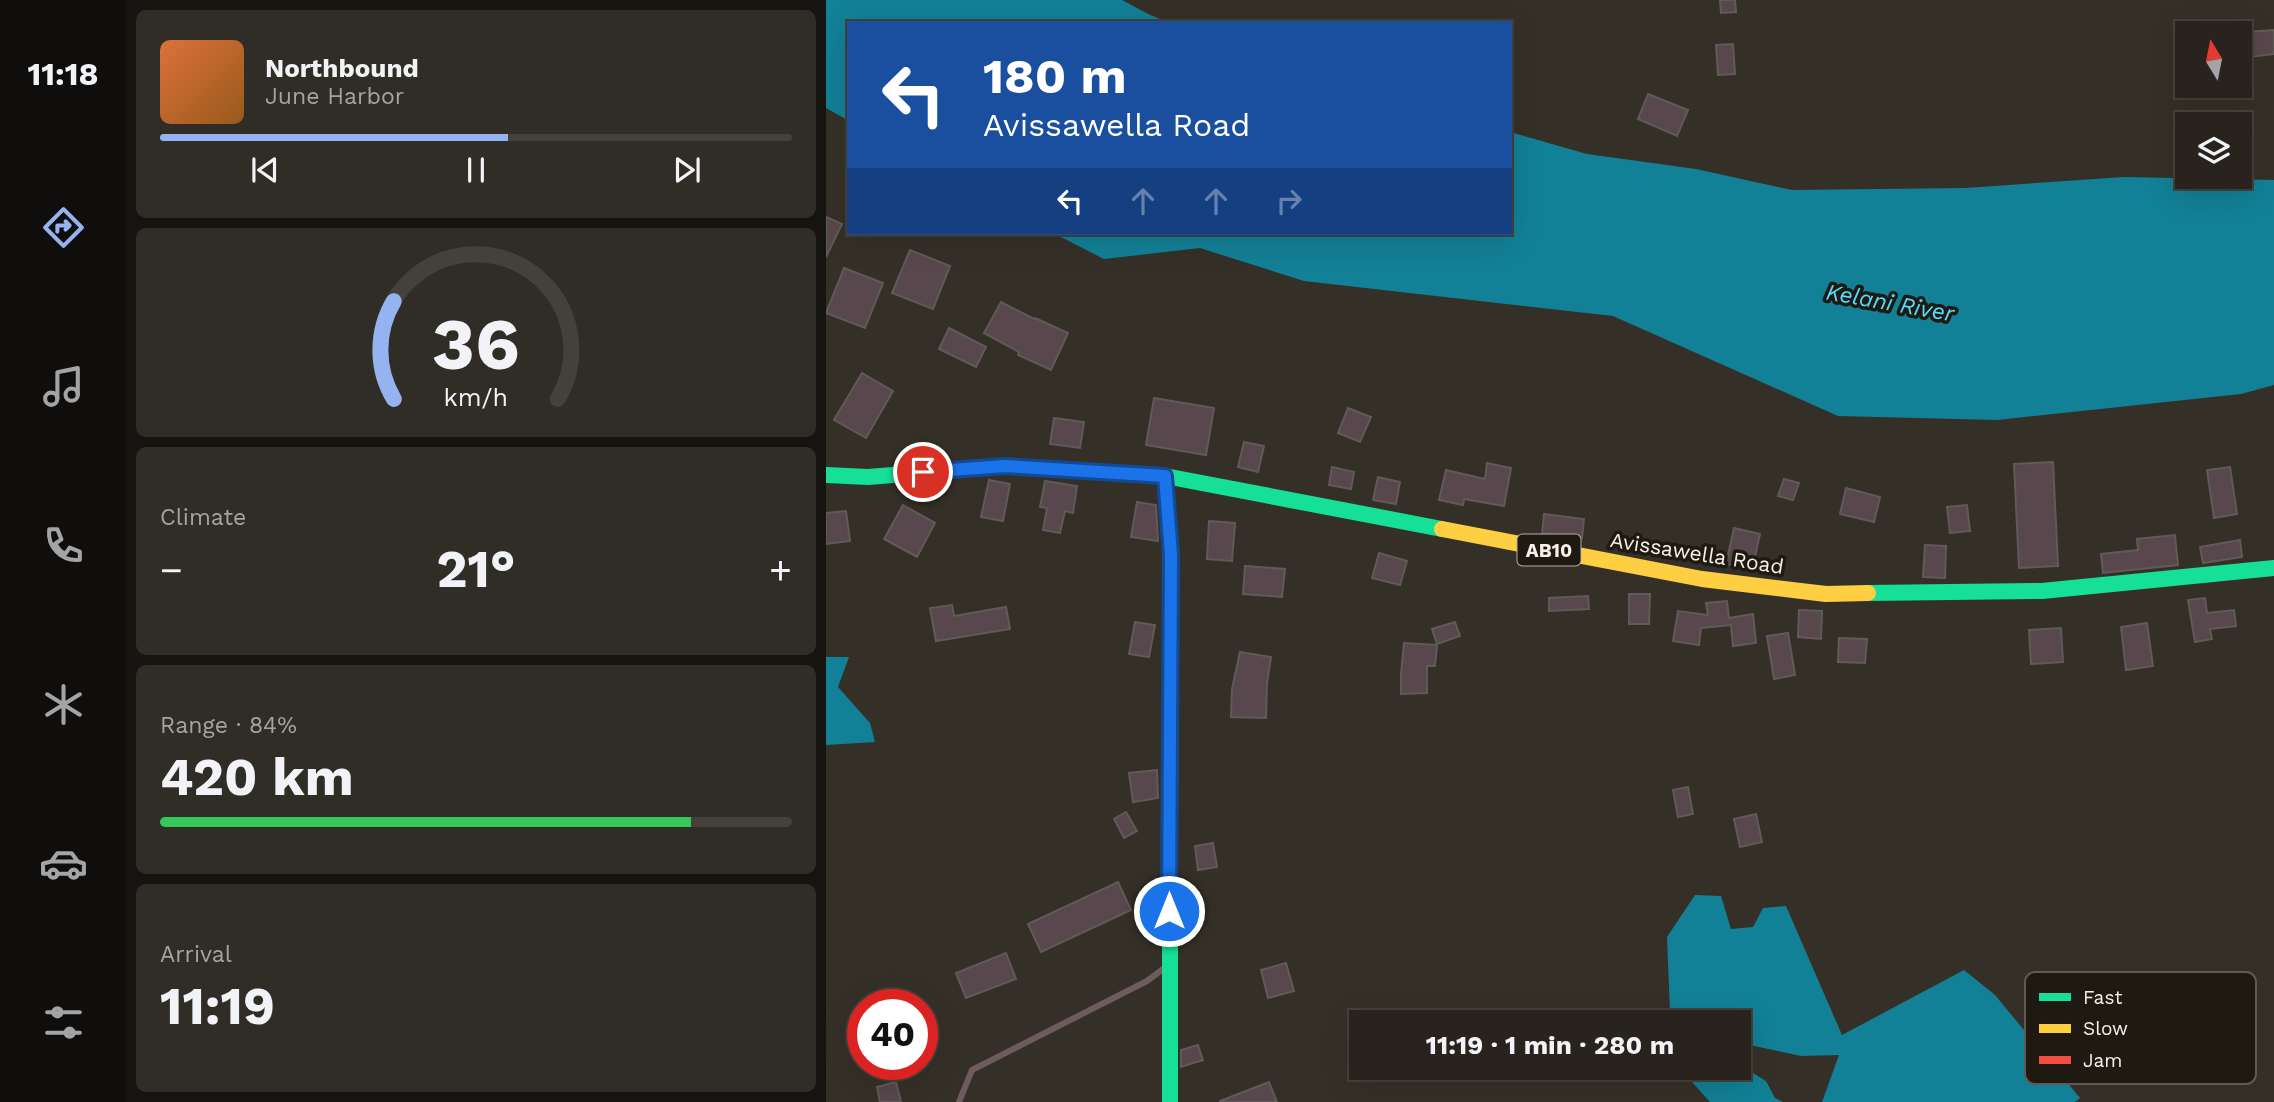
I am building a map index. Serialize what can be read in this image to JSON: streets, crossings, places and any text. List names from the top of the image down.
{
  "streets": {
    "main road": ["AB10", "Avissawella Road"]
  },
  "water": ["Kelani River"],
  "legend": ["Fast", "Slow", "Jam"],
  "north": "top",
  "page": {
    "tabs": "11:18",
    "turn": ["180 m", "Avissawella Road"],
    "song": ["Northbound", "June Harbor"],
    "tile": [
      "Climate",
      ["Range · 84%", "420 km"],
      ["Arrival", "11:19"]
    ],
    "heat": ["−", "21°", "+"],
    "limit": "40",
    "trip": "11:19 · 1 min · 280 m",
    "gauge": ["36", "km/h"]
  }
}
